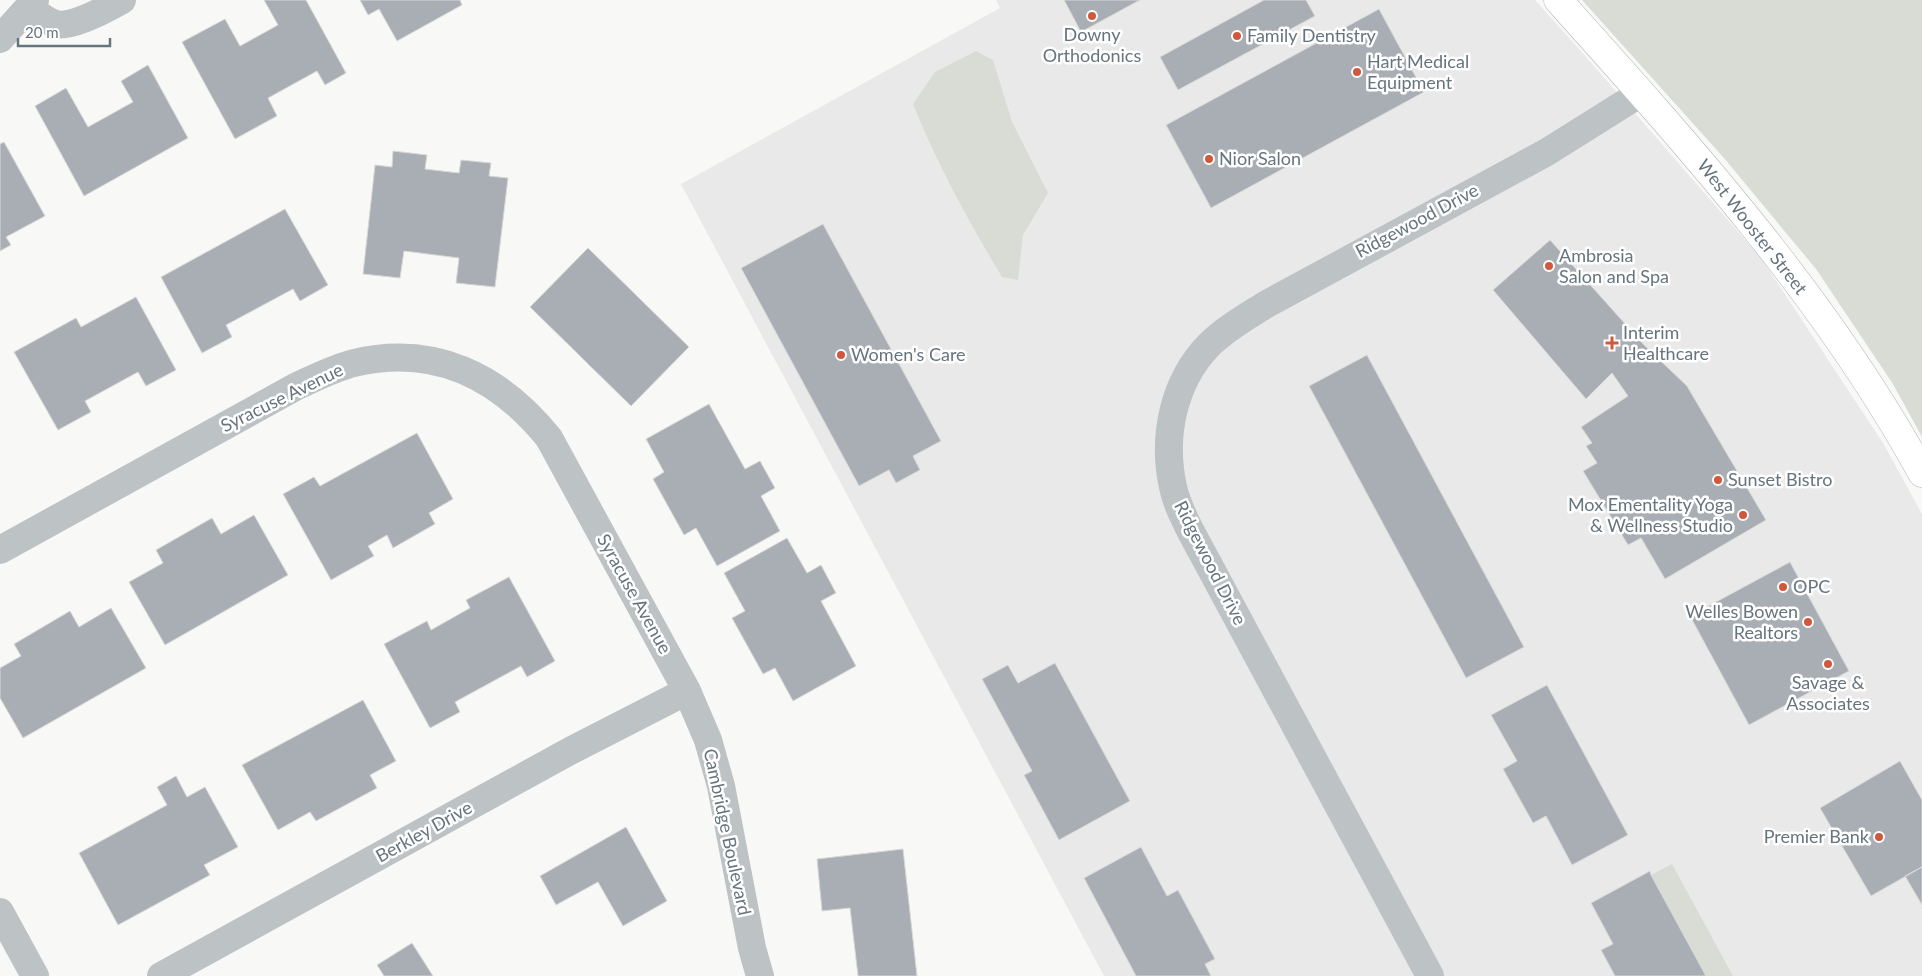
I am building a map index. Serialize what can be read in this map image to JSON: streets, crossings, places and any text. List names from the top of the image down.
{
  "streets": {
    "main road": ["West Wooster Street"],
    "street": [
      "Ridgewood Drive",
      "Syracuse Avenue",
      "Berkley Drive",
      "Cambridge Boulevard"
    ]
  },
  "crossings": [
    ["Ridgewood Drive", "West Wooster Street"],
    ["Syracuse Avenue", "Berkley Drive"],
    ["Syracuse Avenue", "Cambridge Boulevard"],
    ["Berkley Drive", "Cambridge Boulevard"]
  ],
  "places": {
    "other": [
      "Downy Orthodonics",
      "Family Dentistry",
      "Hart Medical Equipment",
      "Nior Salon",
      "Ambrosia Salon and Spa",
      "Women's Care",
      "Sunset Bistro",
      "Mox Ementality Yoga & Wellness Studio",
      "OPC",
      "Welles Bowen Realtors",
      "Savage & Associates",
      "Premier Bank"
    ],
    "health": ["Interim Healthcare"]
  },
  "scale_bar": "20 m"
}
